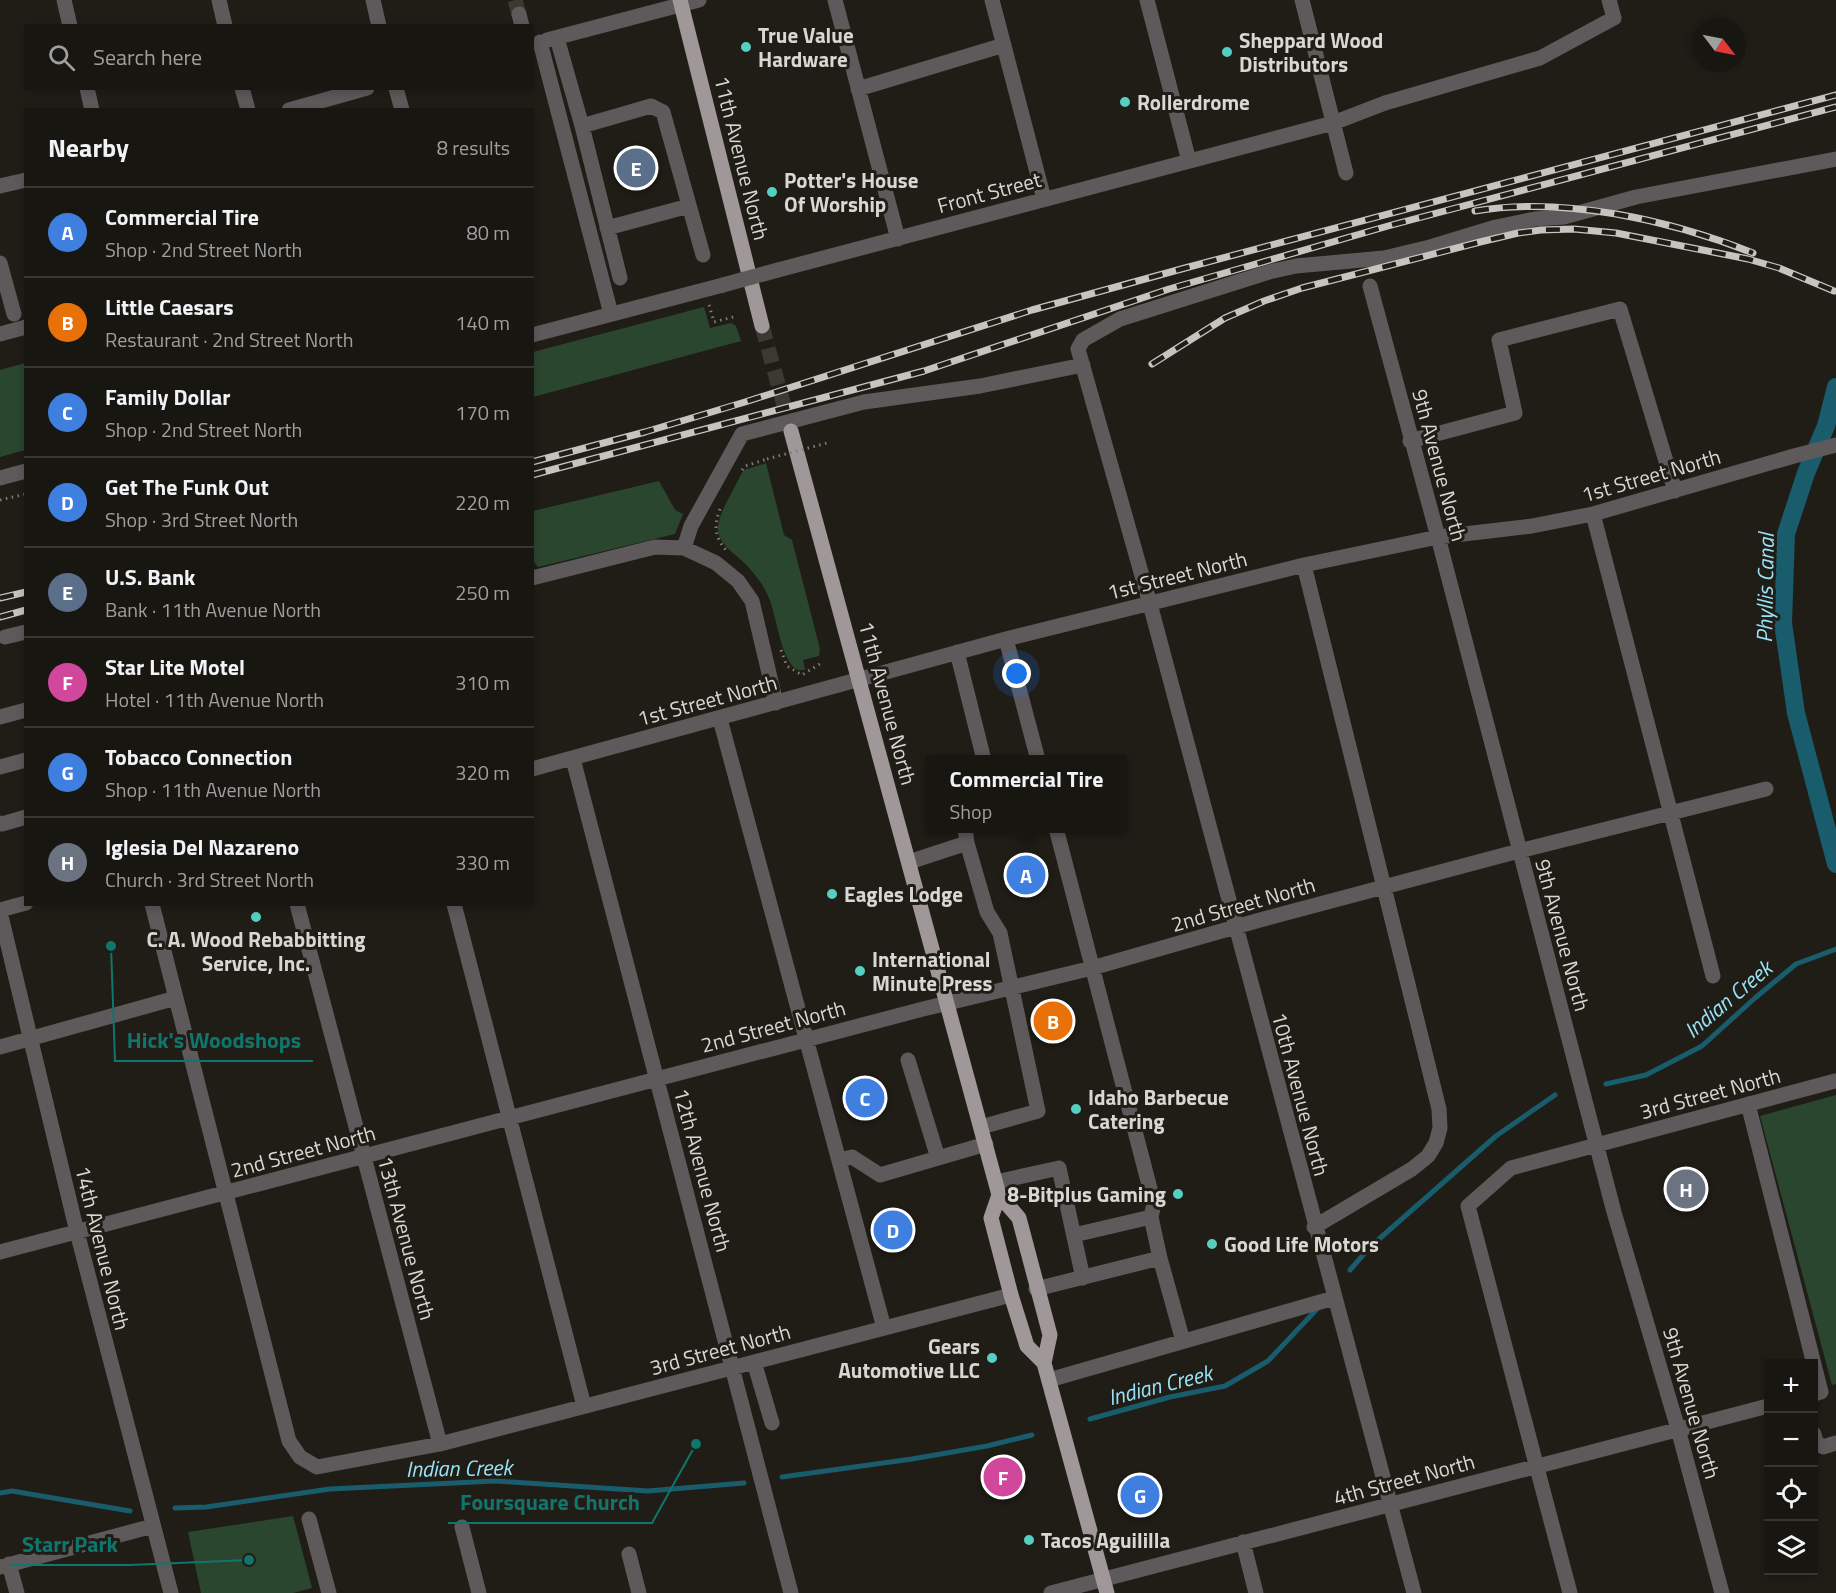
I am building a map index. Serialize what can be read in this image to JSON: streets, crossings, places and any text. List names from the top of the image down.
{
  "streets": {
    "main road": ["11th Avenue North"],
    "street": [
      "Front Street",
      "9th Avenue North",
      "1st Street North",
      "2nd Street North",
      "3rd Street North",
      "10th Avenue North",
      "12th Avenue North",
      "13th Avenue North",
      "14th Avenue North",
      "4th Street North"
    ]
  },
  "crossings": [
    ["11th Avenue North", "1st Street North"],
    ["11th Avenue North", "2nd Street North"],
    ["11th Avenue North", "3rd Street North"],
    ["11th Avenue North", "4th Street North"],
    ["9th Avenue North", "1st Street North"],
    ["9th Avenue North", "2nd Street North"],
    ["9th Avenue North", "3rd Street North"],
    ["9th Avenue North", "4th Street North"],
    ["1st Street North", "10th Avenue North"],
    ["1st Street North", "12th Avenue North"],
    ["2nd Street North", "3rd Street North"],
    ["2nd Street North", "10th Avenue North"],
    ["2nd Street North", "12th Avenue North"],
    ["2nd Street North", "13th Avenue North"],
    ["2nd Street North", "14th Avenue North"],
    ["3rd Street North", "12th Avenue North"],
    ["3rd Street North", "13th Avenue North"],
    ["3rd Street North", "4th Street North"],
    ["10th Avenue North", "4th Street North"]
  ],
  "water": ["Phyllis Canal", "Indian Creek"],
  "places": [
    "True Value Hardware",
    "Sheppard Wood Distributors",
    "Rollerdrome",
    "Potter's House Of Worship",
    "Eagles Lodge",
    "C. A. Wood Rebabbitting Service, Inc.",
    "Hick's Woodshops",
    "International Minute Press",
    "Idaho Barbecue Catering",
    "8-Bitplus Gaming",
    "Good Life Motors",
    "Gears Automotive LLC",
    "Foursquare Church",
    "Tacos Aguililla",
    "Starr Park"
  ],
  "north": "bottom right",
  "page": {
    "search": "Search here",
    "heading": ["Nearby", "8 results"],
    "pins": [
      "E",
      "A",
      "B",
      "C",
      "H",
      "D",
      "F",
      "G"
    ],
    "list": [
      {
        "mark": "A",
        "name": "Commercial Tire",
        "note": "Shop · 2nd Street North",
        "value": "80 m"
      },
      {
        "mark": "B",
        "name": "Little Caesars",
        "note": "Restaurant · 2nd Street North",
        "value": "140 m"
      },
      {
        "mark": "C",
        "name": "Family Dollar",
        "note": "Shop · 2nd Street North",
        "value": "170 m"
      },
      {
        "mark": "D",
        "name": "Get The Funk Out",
        "note": "Shop · 3rd Street North",
        "value": "220 m"
      },
      {
        "mark": "E",
        "name": "U.S. Bank",
        "note": "Bank · 11th Avenue North",
        "value": "250 m"
      },
      {
        "mark": "F",
        "name": "Star Lite Motel",
        "note": "Hotel · 11th Avenue North",
        "value": "310 m"
      },
      {
        "mark": "G",
        "name": "Tobacco Connection",
        "note": "Shop · 11th Avenue North",
        "value": "320 m"
      },
      {
        "mark": "H",
        "name": "Iglesia Del Nazareno",
        "note": "Church · 3rd Street North",
        "value": "330 m"
      }
    ],
    "popup": ["Commercial Tire", "Shop"],
    "map_buttons": ["+", "−"]
  }
}
